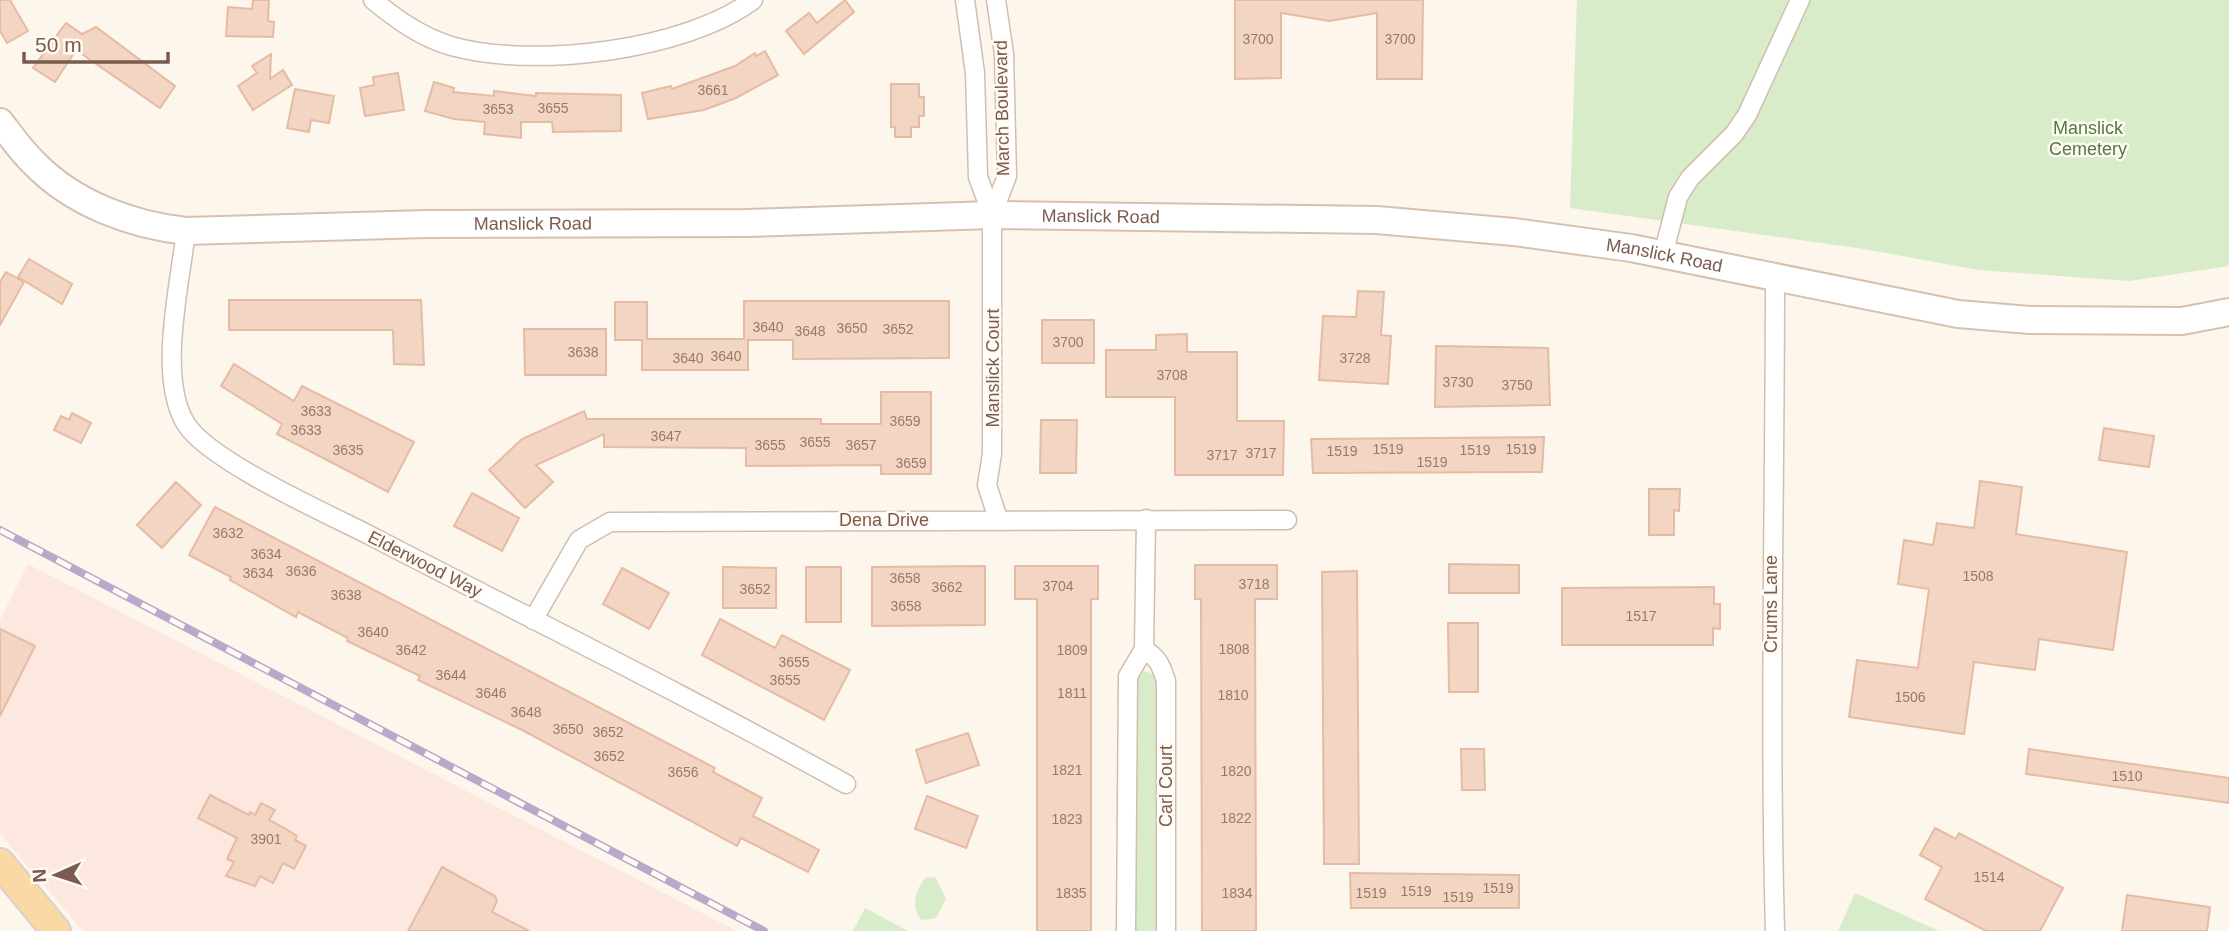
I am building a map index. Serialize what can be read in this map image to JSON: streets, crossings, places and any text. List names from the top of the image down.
{
  "streets": {
    "main road": ["Manslick Road"],
    "street": [
      "March Boulevard",
      "Manslick Court",
      "Dena Drive",
      "Elderwood Way",
      "Crums Lane",
      "Carl Court"
    ]
  },
  "crossings": [
    ["March Boulevard", "Manslick Road"],
    ["March Boulevard", "Manslick Court"],
    ["Manslick Road", "Manslick Court"],
    ["Manslick Road", "Elderwood Way"],
    ["Manslick Road", "Crums Lane"],
    ["Manslick Court", "Dena Drive"],
    ["Dena Drive", "Elderwood Way"]
  ],
  "parks": ["Manslick Cemetery"],
  "house_numbers": [
    "3700",
    "3700",
    "3661",
    "3655",
    "3653",
    "3640",
    "3650",
    "3652",
    "3648",
    "3700",
    "3638",
    "3640",
    "3640",
    "3728",
    "3708",
    "3730",
    "3750",
    "3633",
    "3659",
    "3633",
    "3647",
    "3655",
    "3655",
    "3657",
    "1519",
    "1519",
    "3635",
    "1519",
    "1519",
    "3717",
    "3717",
    "1519",
    "3659",
    "3632",
    "3634",
    "3636",
    "3634",
    "1508",
    "3658",
    "3718",
    "3704",
    "3662",
    "3652",
    "3638",
    "3658",
    "1517",
    "3640",
    "1808",
    "3642",
    "1809",
    "3655",
    "3644",
    "3655",
    "3646",
    "1811",
    "1810",
    "1506",
    "3648",
    "3650",
    "3652",
    "3652",
    "1821",
    "1820",
    "3656",
    "1510",
    "1822",
    "1823",
    "3901",
    "1514",
    "1519",
    "1519",
    "1835",
    "1834",
    "1519",
    "1519"
  ],
  "scale_bar": "50 m",
  "north": "left"
}
